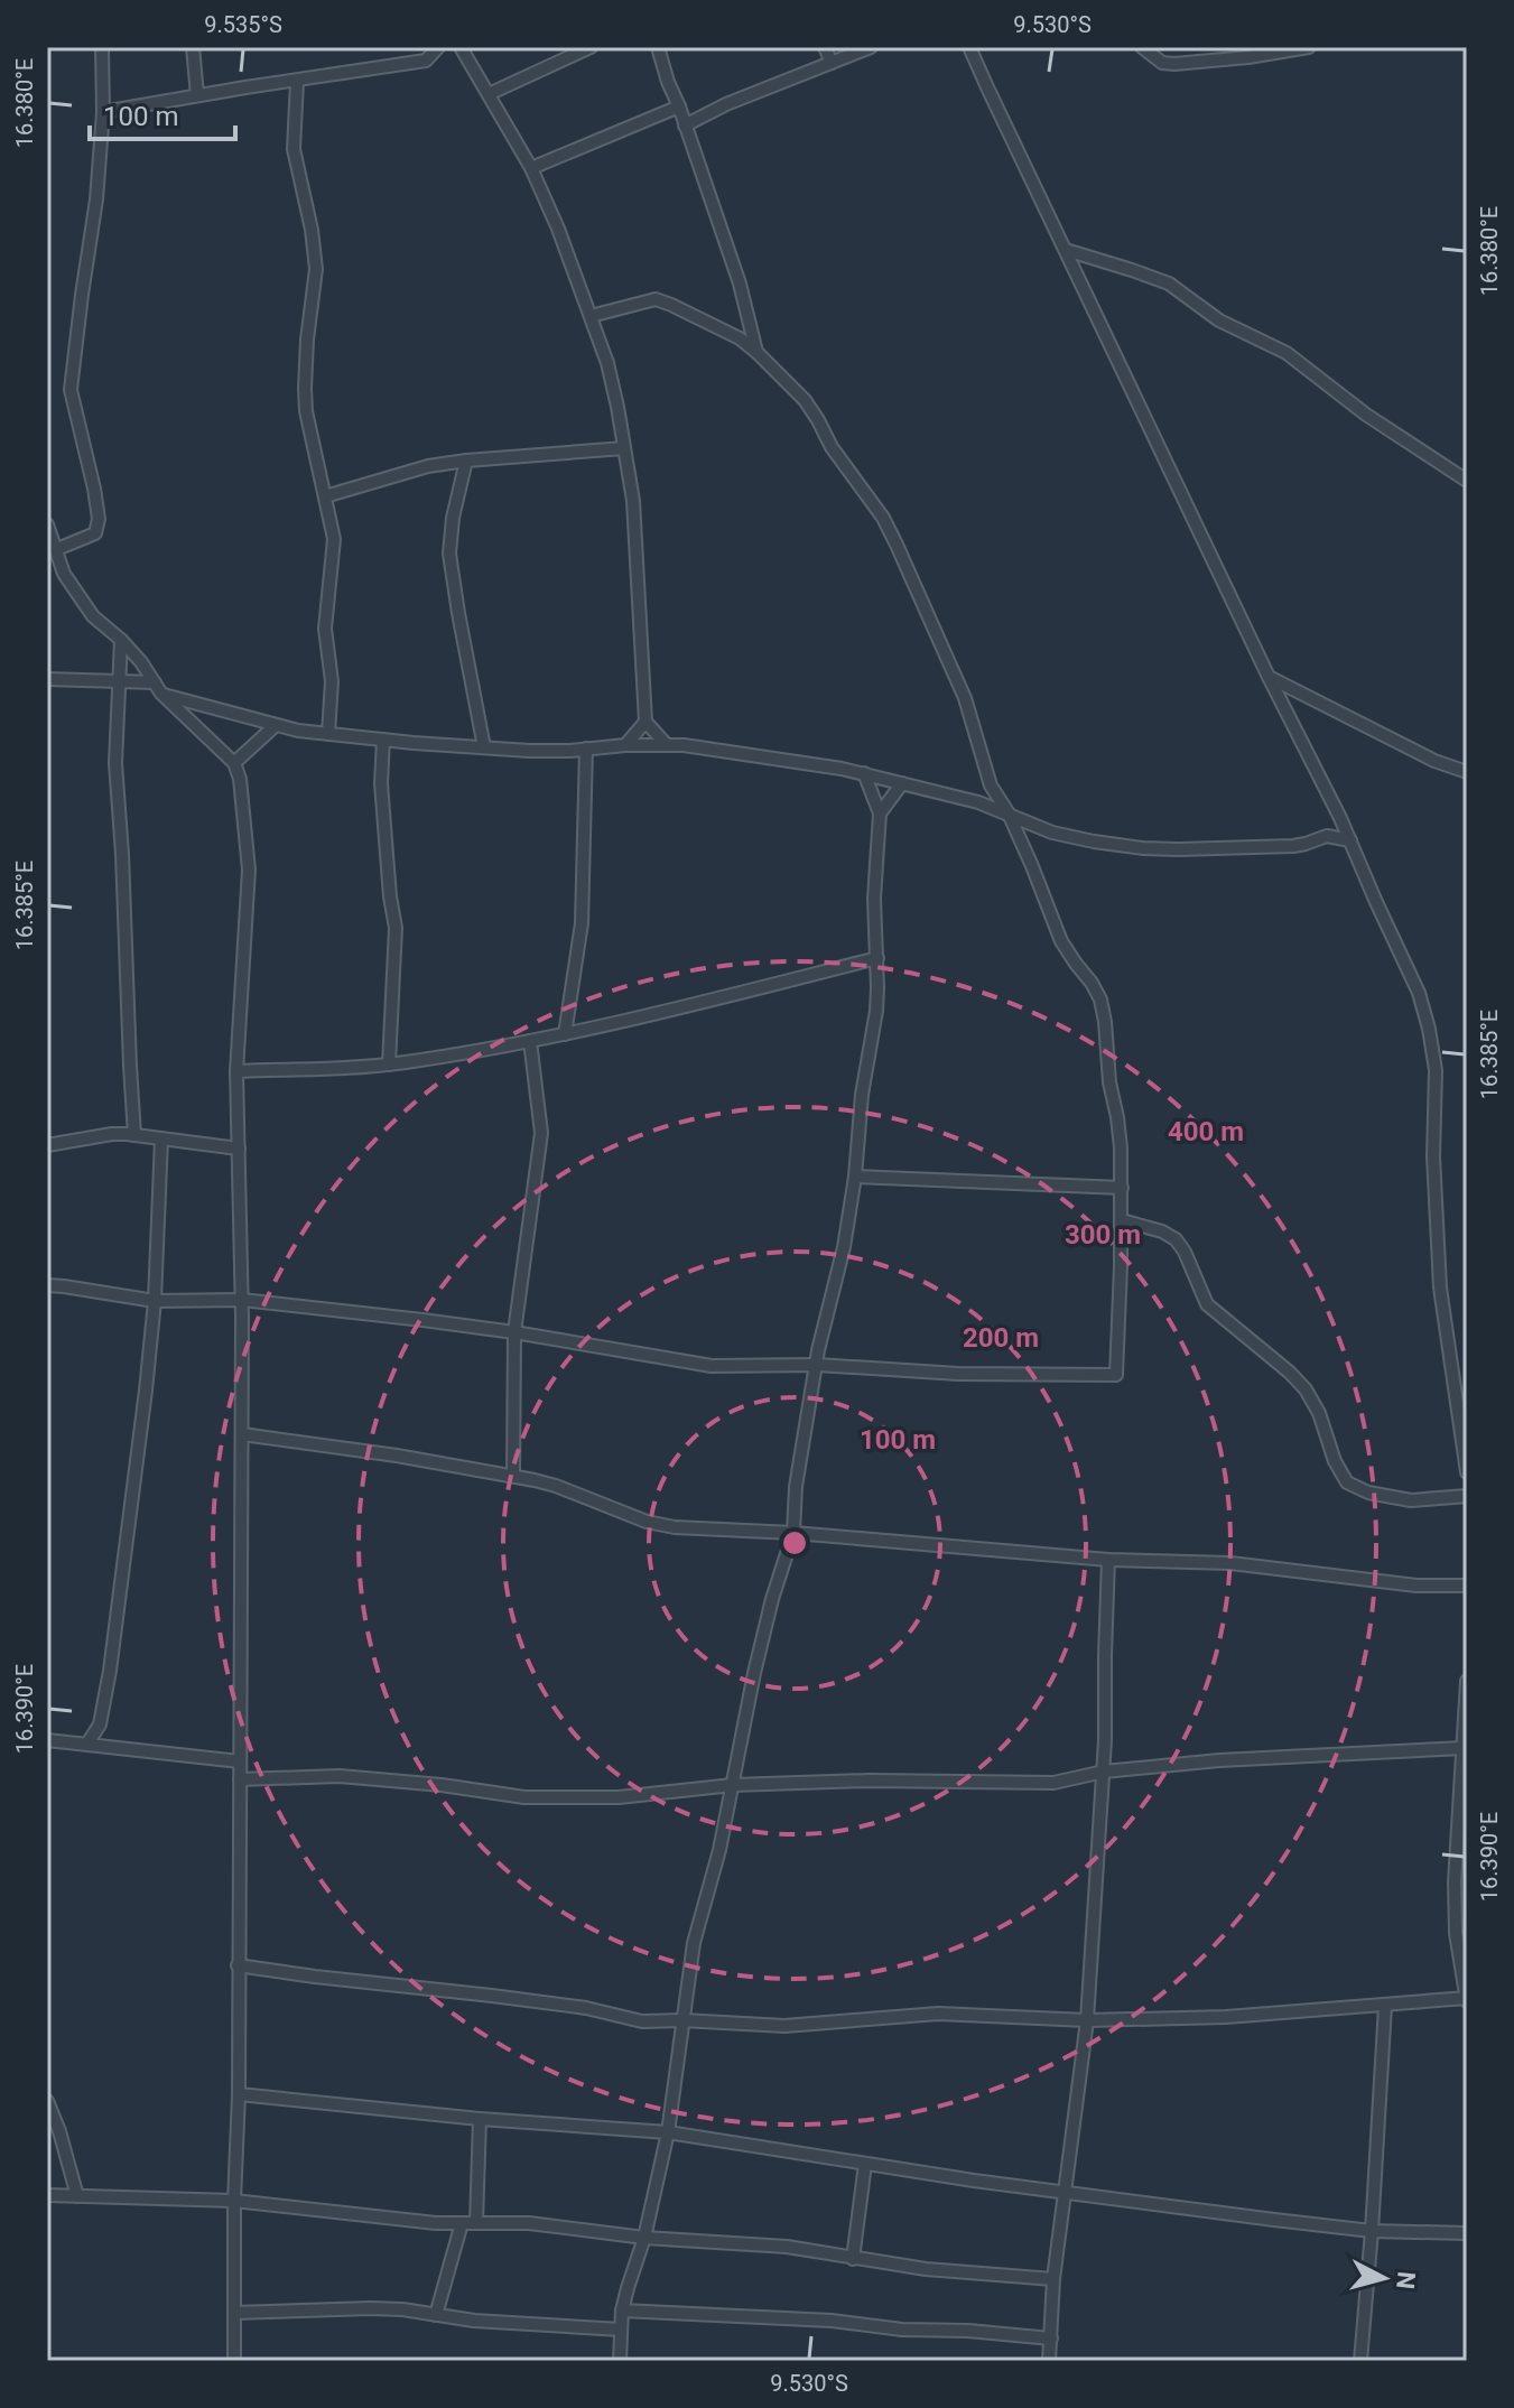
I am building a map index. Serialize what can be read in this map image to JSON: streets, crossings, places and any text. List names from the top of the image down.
{
  "scale_bar": "100 m",
  "north": "right",
  "coordinates": [
    "9.535°S",
    "9.530°S",
    "16.380°E",
    "16.385°E",
    "16.390°E"
  ],
  "rings": [
    "400 m",
    "300 m",
    "200 m",
    "100 m"
  ]
}
